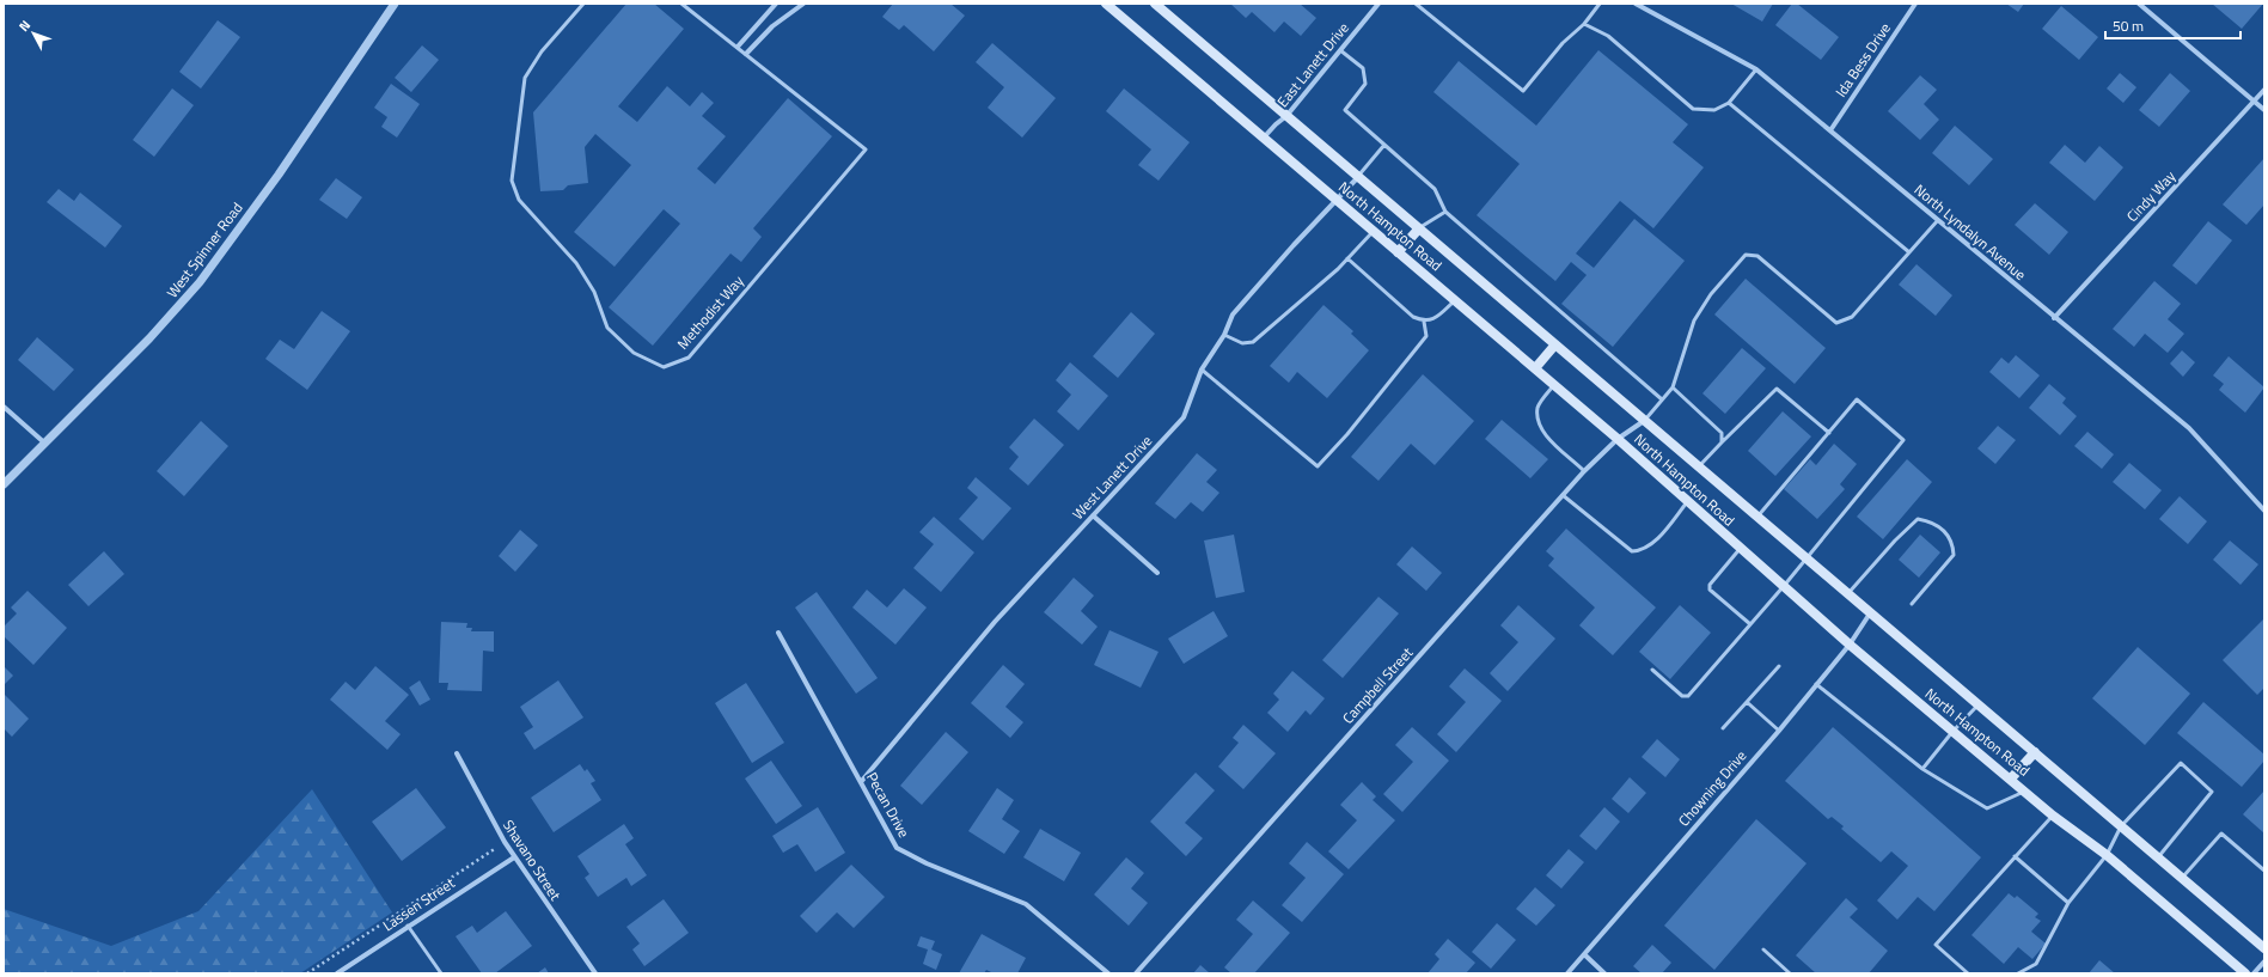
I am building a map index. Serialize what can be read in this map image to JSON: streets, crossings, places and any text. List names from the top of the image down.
{
  "streets": {
    "main road": ["North Hampton Road"],
    "street": [
      "Ida Bess Drive",
      "East Lanett Drive",
      "Cindy Way",
      "North Lyndalyn Avenue",
      "West Spinner Road",
      "West Lanett Drive",
      "Campbell Street",
      "Chowning Drive",
      "Pecan Drive",
      "Shavano Street",
      "Lassen Street"
    ],
    "lane": ["Methodist Way"]
  },
  "crossings": [
    ["Ida Bess Drive", "North Lyndalyn Avenue"],
    ["East Lanett Drive", "North Hampton Road"],
    ["Cindy Way", "North Lyndalyn Avenue"],
    ["North Hampton Road", "West Lanett Drive"],
    ["North Hampton Road", "Campbell Street"],
    ["North Hampton Road", "Chowning Drive"],
    ["West Lanett Drive", "Pecan Drive"],
    ["Shavano Street", "Lassen Street"]
  ],
  "scale_bar": "50 m",
  "north": "top left"
}
